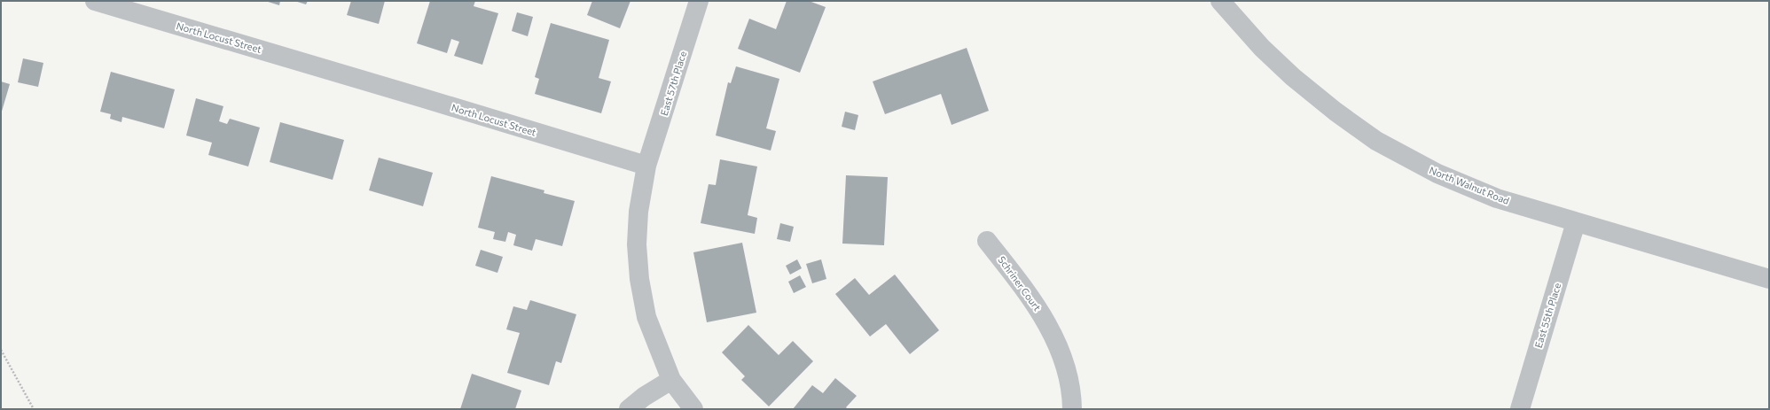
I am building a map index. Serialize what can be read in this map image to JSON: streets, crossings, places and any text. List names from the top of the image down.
{
  "streets": {
    "street": [
      "North Locust Street",
      "East 57th Place",
      "North Walnut Road",
      "Schriner Court",
      "East 55th Place"
    ]
  },
  "crossings": [
    ["North Locust Street", "East 57th Place"],
    ["North Walnut Road", "East 55th Place"]
  ]
}
